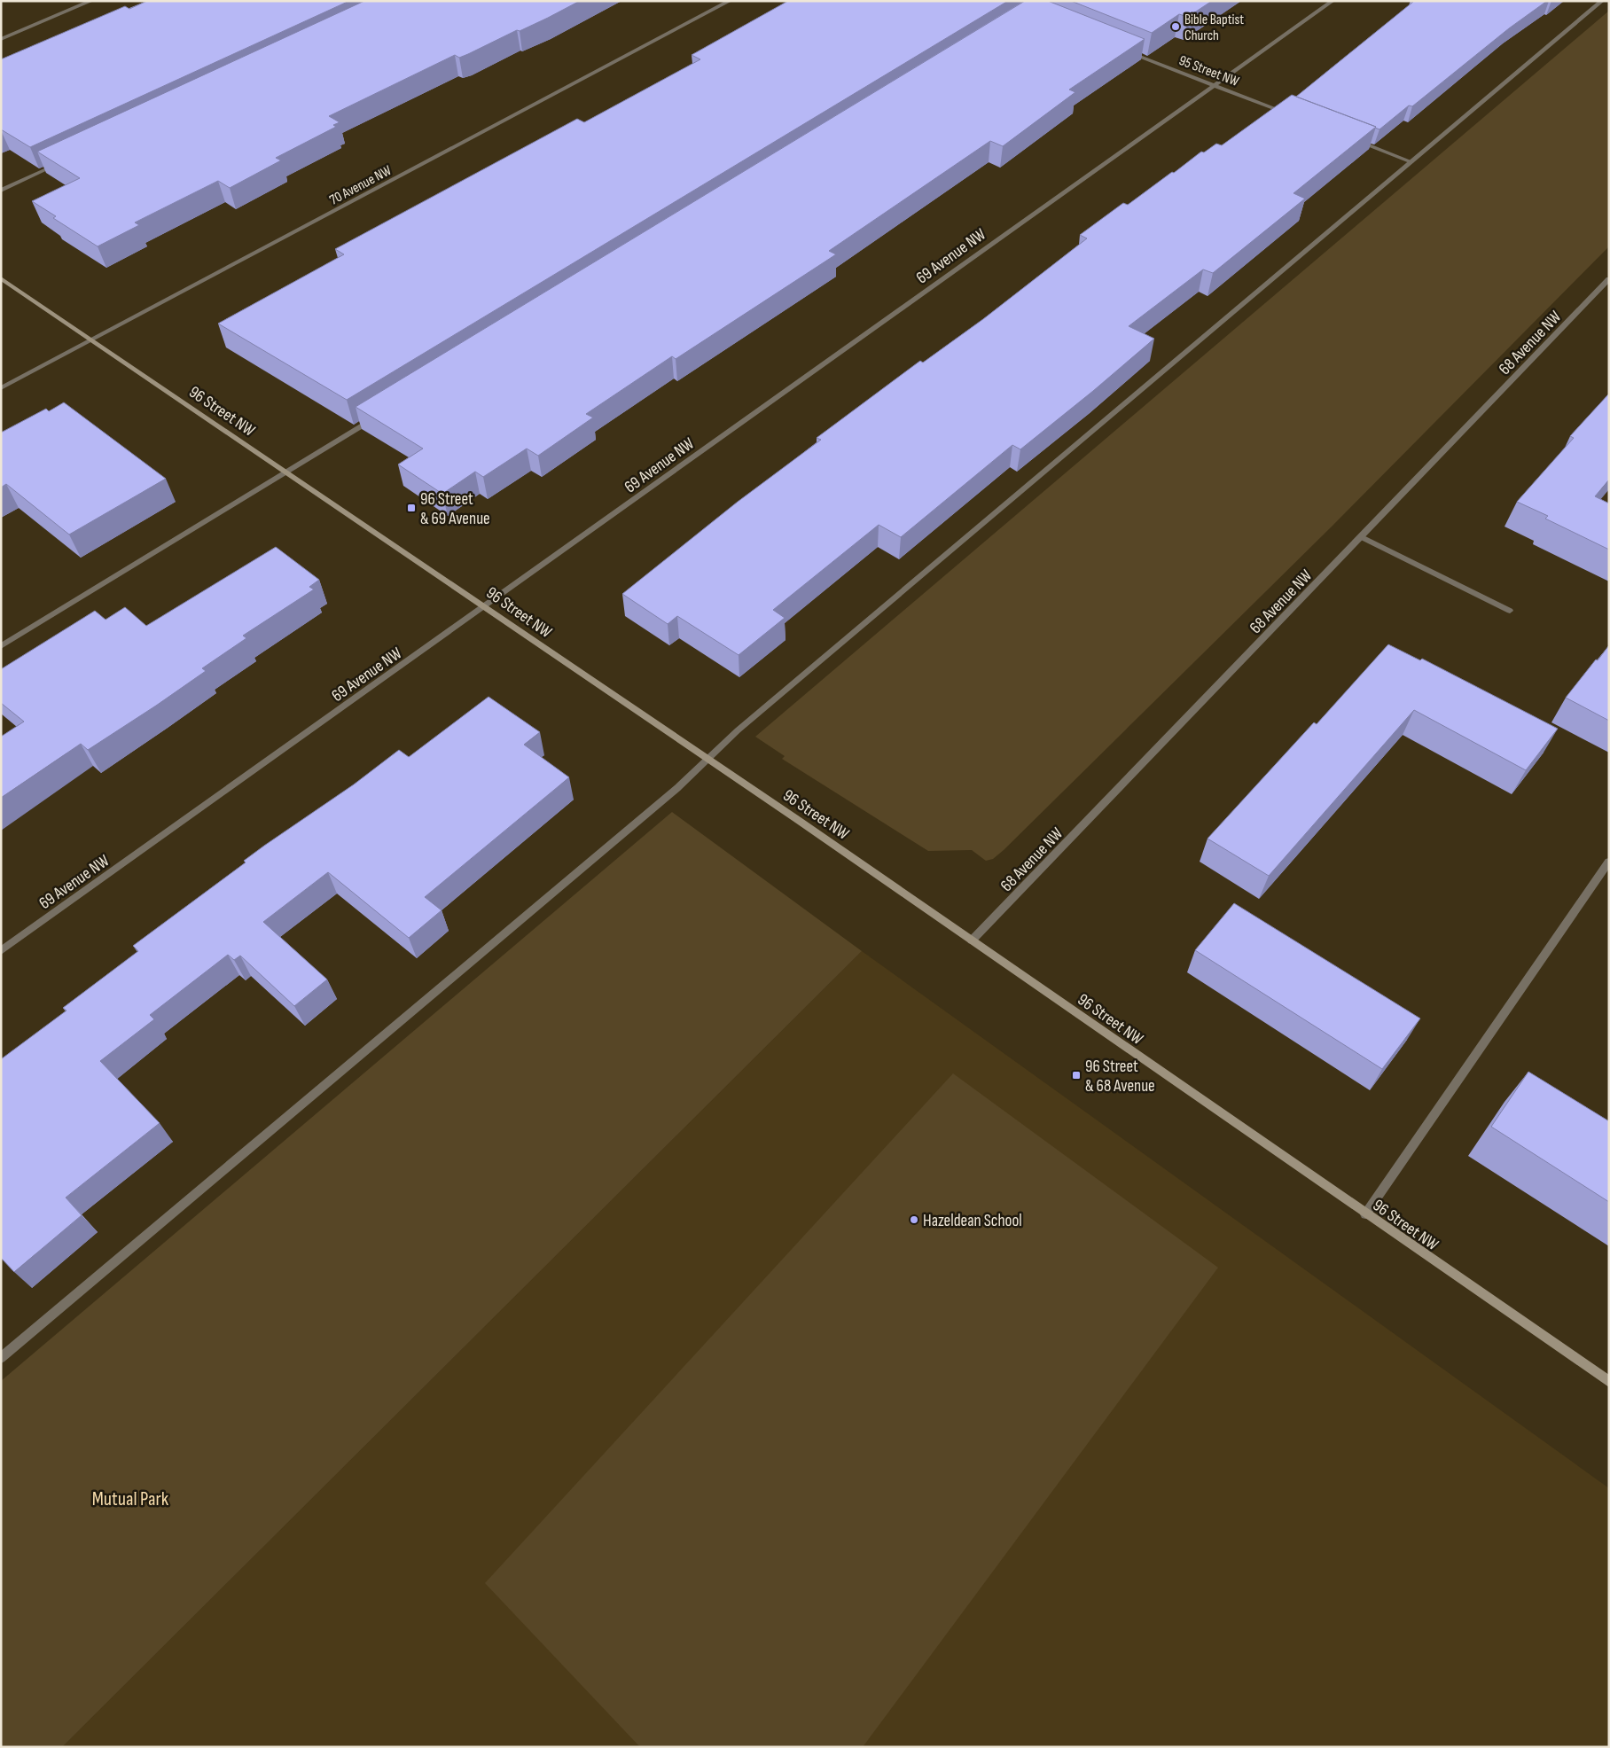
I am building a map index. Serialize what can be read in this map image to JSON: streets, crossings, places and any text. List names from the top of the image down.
{
  "streets": {
    "street": [
      "95 Street NW",
      "70 Avenue NW",
      "69 Avenue NW",
      "68 Avenue NW",
      "96 Street NW"
    ]
  },
  "crossings": [
    ["95 Street NW", "69 Avenue NW"],
    ["70 Avenue NW", "96 Street NW"],
    ["69 Avenue NW", "96 Street NW"],
    ["68 Avenue NW", "96 Street NW"]
  ],
  "parks": ["Mutual Park"],
  "places": {
    "other": ["Bible Baptist Church", "Hazeldean School"],
    "transit": ["96 Street & 69 Avenue", "96 Street & 68 Avenue"]
  }
}
